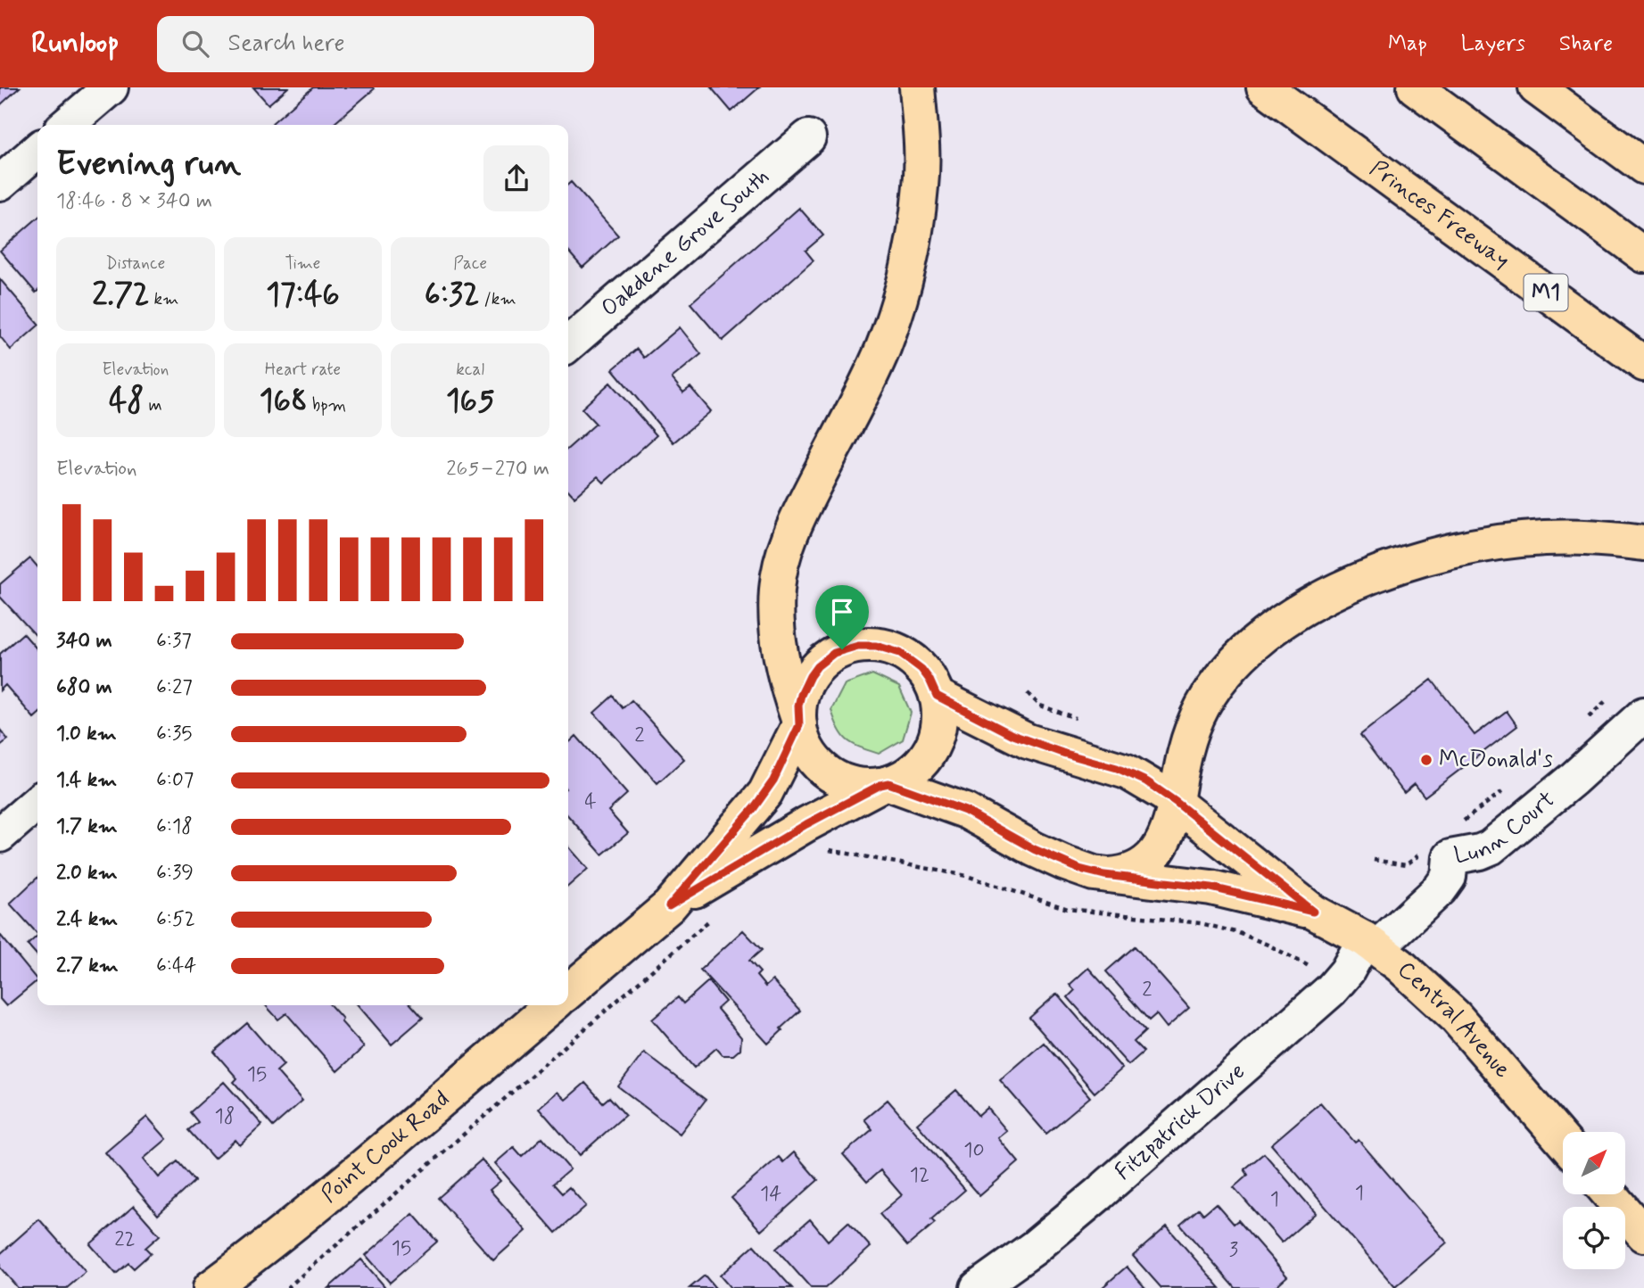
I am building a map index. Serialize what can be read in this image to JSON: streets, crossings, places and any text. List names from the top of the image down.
{
  "streets": {
    "main road": [
      "Princes Freeway",
      "M1",
      "Central Avenue",
      "Point Cook Road"
    ],
    "street": ["Oakdene Grove South", "Lunn Court", "Fitzpatrick Drive"]
  },
  "crossings": [
    ["Lunn Court", "Central Avenue"],
    ["Lunn Court", "Fitzpatrick Drive"],
    ["Central Avenue", "Fitzpatrick Drive"]
  ],
  "places": ["McDonald's"],
  "house_numbers": [
    "2",
    "4",
    "2",
    "15",
    "18",
    "10",
    "12",
    "1",
    "14",
    "1",
    "22",
    "15",
    "3"
  ],
  "north": "top right",
  "page": {
    "header": "Runloop",
    "search": "Search here",
    "nav": ["Map", "Layers", "Share"],
    "heading": ["Evening run", "18:46 · 8 × 340 m"],
    "stats": [
      ["Distance", "2.72 km"],
      ["Time", "17:46"],
      ["Pace", "6:32 /km"],
      ["Elevation", "48 m"],
      ["Heart rate", "168 bpm"],
      ["kcal", "165"]
    ],
    "chart": ["Elevation", "265–270 m"],
    "list": [
      {
        "name": "340 m",
        "note": "6:37"
      },
      {
        "name": "680 m",
        "note": "6:27"
      },
      {
        "name": "1.0 km",
        "note": "6:35"
      },
      {
        "name": "1.4 km",
        "note": "6:07"
      },
      {
        "name": "1.7 km",
        "note": "6:18"
      },
      {
        "name": "2.0 km",
        "note": "6:39"
      },
      {
        "name": "2.4 km",
        "note": "6:52"
      },
      {
        "name": "2.7 km",
        "note": "6:44"
      }
    ]
  }
}
